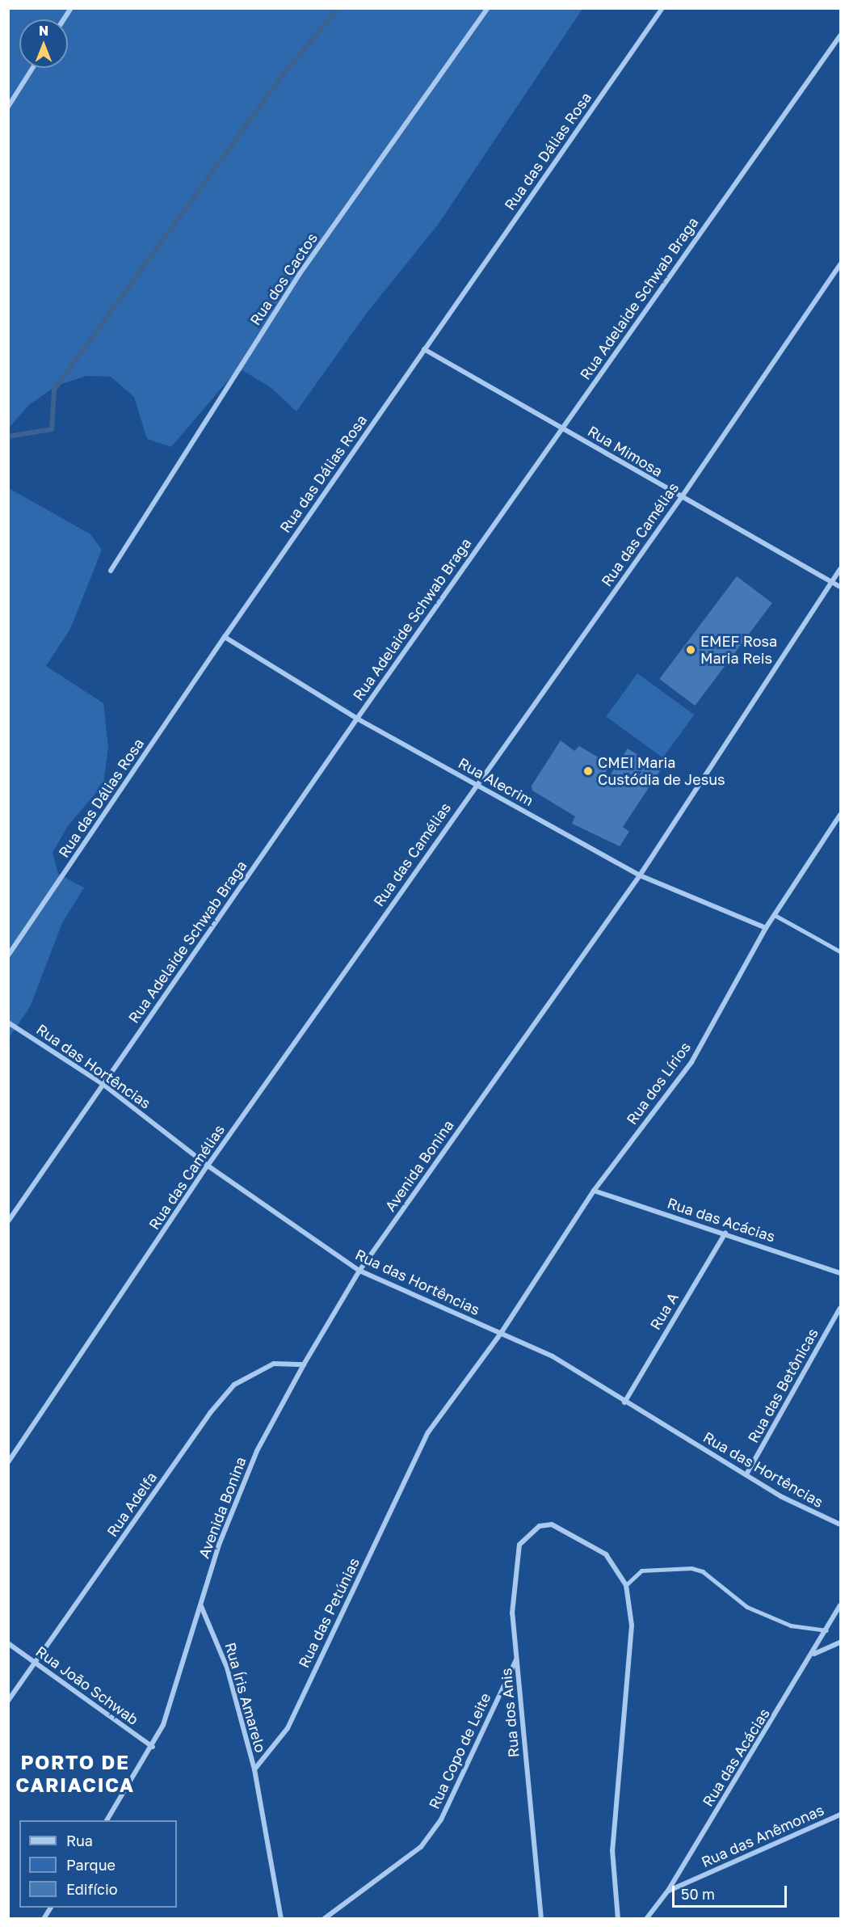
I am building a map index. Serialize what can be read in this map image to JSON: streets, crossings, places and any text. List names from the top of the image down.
{
  "streets": {
    "street": [
      "Rua das Dálias Rosa",
      "Rua dos Cactos",
      "Rua Adelaide Schwab Braga",
      "Rua Mimosa",
      "Rua das Camélias",
      "Rua Alecrim",
      "Rua das Hortências",
      "Rua dos Lírios",
      "Avenida Bonina",
      "Rua das Acácias",
      "Rua A",
      "Rua das Betônicas",
      "Rua Adelfa",
      "Rua das Petúnias",
      "Rua João Schwab",
      "Rua Íris Amarelo",
      "Rua dos Anis",
      "Rua Copo de Leite",
      "Rua das Anêmonas"
    ]
  },
  "crossings": [
    ["Rua das Dálias Rosa", "Rua Mimosa"],
    ["Rua das Dálias Rosa", "Rua Alecrim"],
    ["Rua Adelaide Schwab Braga", "Rua Mimosa"],
    ["Rua Adelaide Schwab Braga", "Rua Alecrim"],
    ["Rua Adelaide Schwab Braga", "Rua das Hortências"],
    ["Rua Mimosa", "Rua das Camélias"],
    ["Rua Mimosa", "Avenida Bonina"],
    ["Rua das Camélias", "Rua Alecrim"],
    ["Rua das Camélias", "Rua das Hortências"],
    ["Rua Alecrim", "Rua dos Lírios"],
    ["Rua Alecrim", "Avenida Bonina"],
    ["Rua das Hortências", "Rua dos Lírios"],
    ["Rua das Hortências", "Avenida Bonina"],
    ["Rua das Hortências", "Rua A"],
    ["Rua das Hortências", "Rua das Betônicas"],
    ["Rua das Hortências", "Rua das Petúnias"],
    ["Rua dos Lírios", "Rua das Acácias"],
    ["Rua dos Lírios", "Rua das Petúnias"],
    ["Avenida Bonina", "Rua Adelfa"],
    ["Avenida Bonina", "Rua João Schwab"],
    ["Avenida Bonina", "Rua Íris Amarelo"],
    ["Rua das Acácias", "Rua A"],
    ["Rua das Acácias", "Rua das Anêmonas"],
    ["Rua Adelfa", "Rua João Schwab"],
    ["Rua das Petúnias", "Rua Íris Amarelo"],
    ["Rua dos Anis", "Rua Copo de Leite"]
  ],
  "districts": ["PORTO DE CARIACICA"],
  "places": ["EMEF Rosa Maria Reis", "CMEI Maria Custódia de Jesus"],
  "legend": ["Rua", "Parque", "Edifício"],
  "scale_bar": "50 m",
  "north": "top"
}
